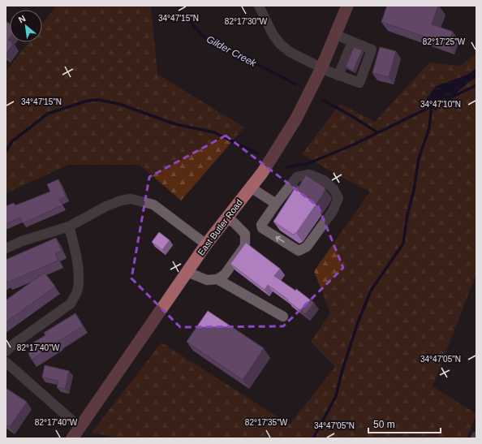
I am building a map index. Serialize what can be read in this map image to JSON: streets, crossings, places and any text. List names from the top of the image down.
{
  "streets": {
    "main road": ["East Butler Road"]
  },
  "water": ["Gilder Creek"],
  "scale_bar": "50 m",
  "north": "top left",
  "coordinates": [
    "34°47'15\"N",
    "82°17'30\"W",
    "82°17'25\"W",
    "34°47'10\"N",
    "82°17'40\"W",
    "34°47'05\"N",
    "82°17'35\"W"
  ]
}
